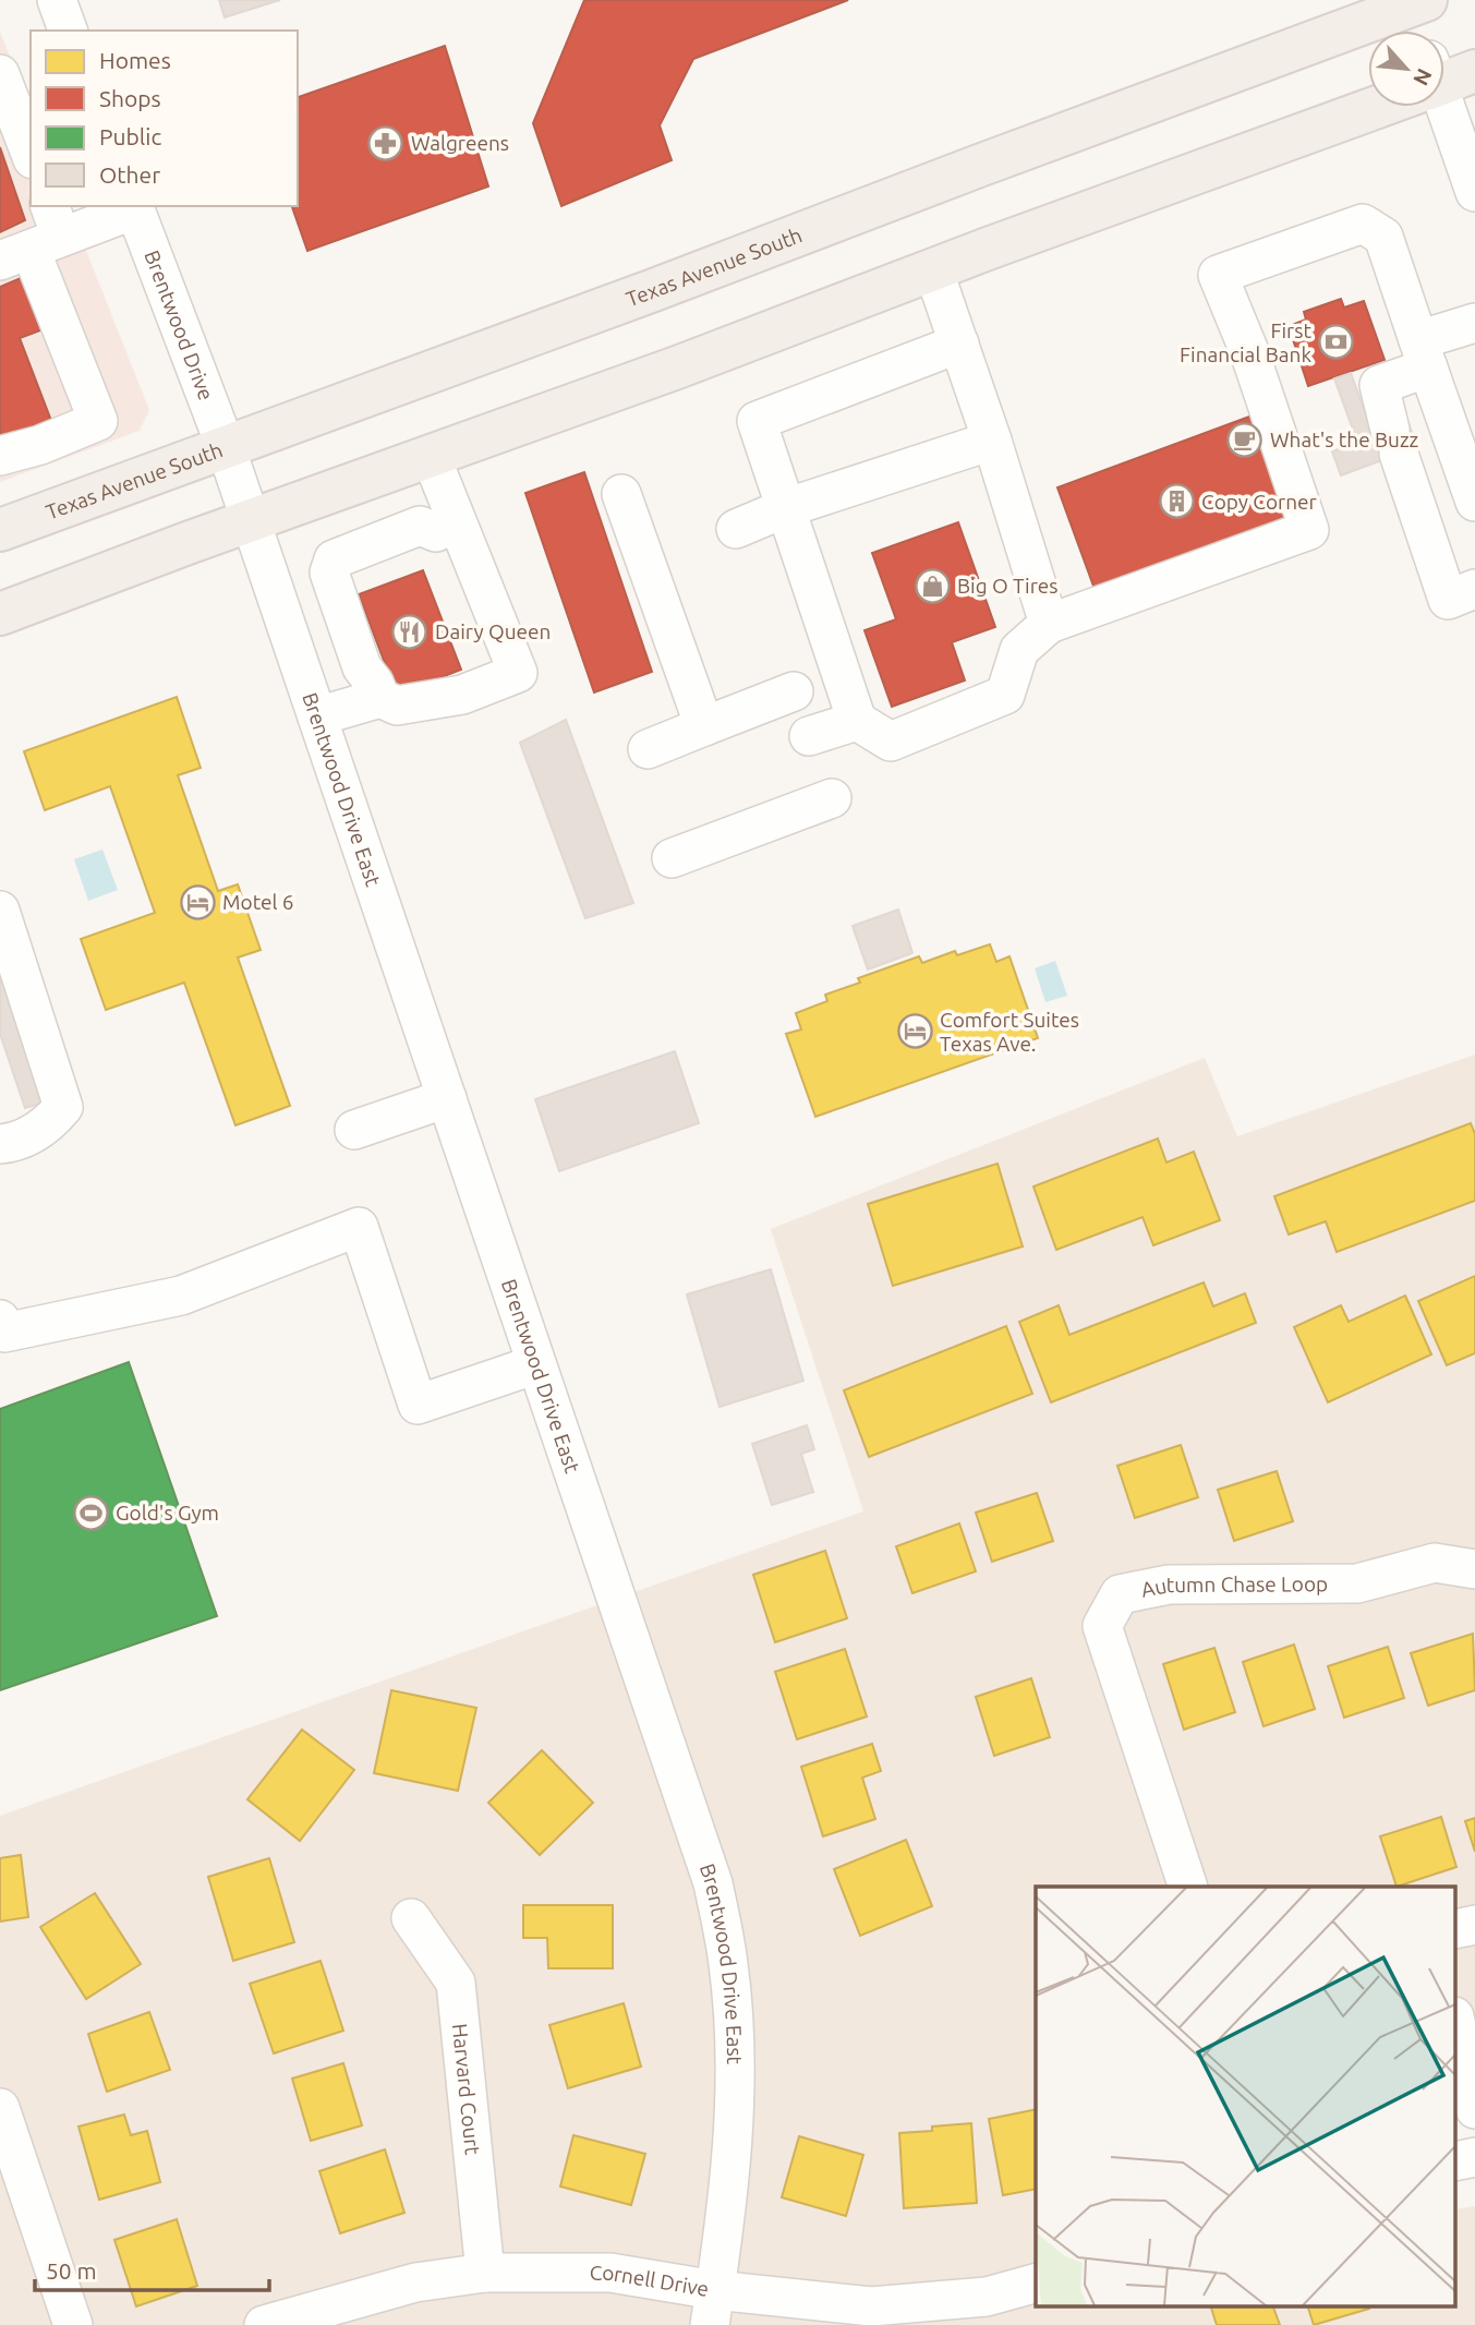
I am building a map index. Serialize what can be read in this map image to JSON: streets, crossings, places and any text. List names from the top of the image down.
{
  "streets": {
    "main road": ["Texas Avenue South"],
    "street": [
      "Brentwood Drive",
      "Brentwood Drive East",
      "Autumn Chase Loop",
      "Harvard Court",
      "Cornell Drive"
    ]
  },
  "crossings": [
    ["Texas Avenue South", "Brentwood Drive"],
    ["Texas Avenue South", "Brentwood Drive East"],
    ["Brentwood Drive", "Brentwood Drive East"],
    ["Brentwood Drive East", "Cornell Drive"],
    ["Harvard Court", "Cornell Drive"]
  ],
  "places": {
    "pharmacy": ["Walgreens"],
    "bank": ["First Financial Bank"],
    "cafe": ["What's the Buzz"],
    "building": ["Copy Corner"],
    "shop": ["Big O Tires"],
    "restaurant": ["Dairy Queen"],
    "hotel": ["Motel 6", "Comfort Suites Texas Ave."],
    "sports": ["Gold's Gym"]
  },
  "legend": [
    "Homes",
    "Shops",
    "Public",
    "Other"
  ],
  "scale_bar": "50 m",
  "north": "bottom right"
}
